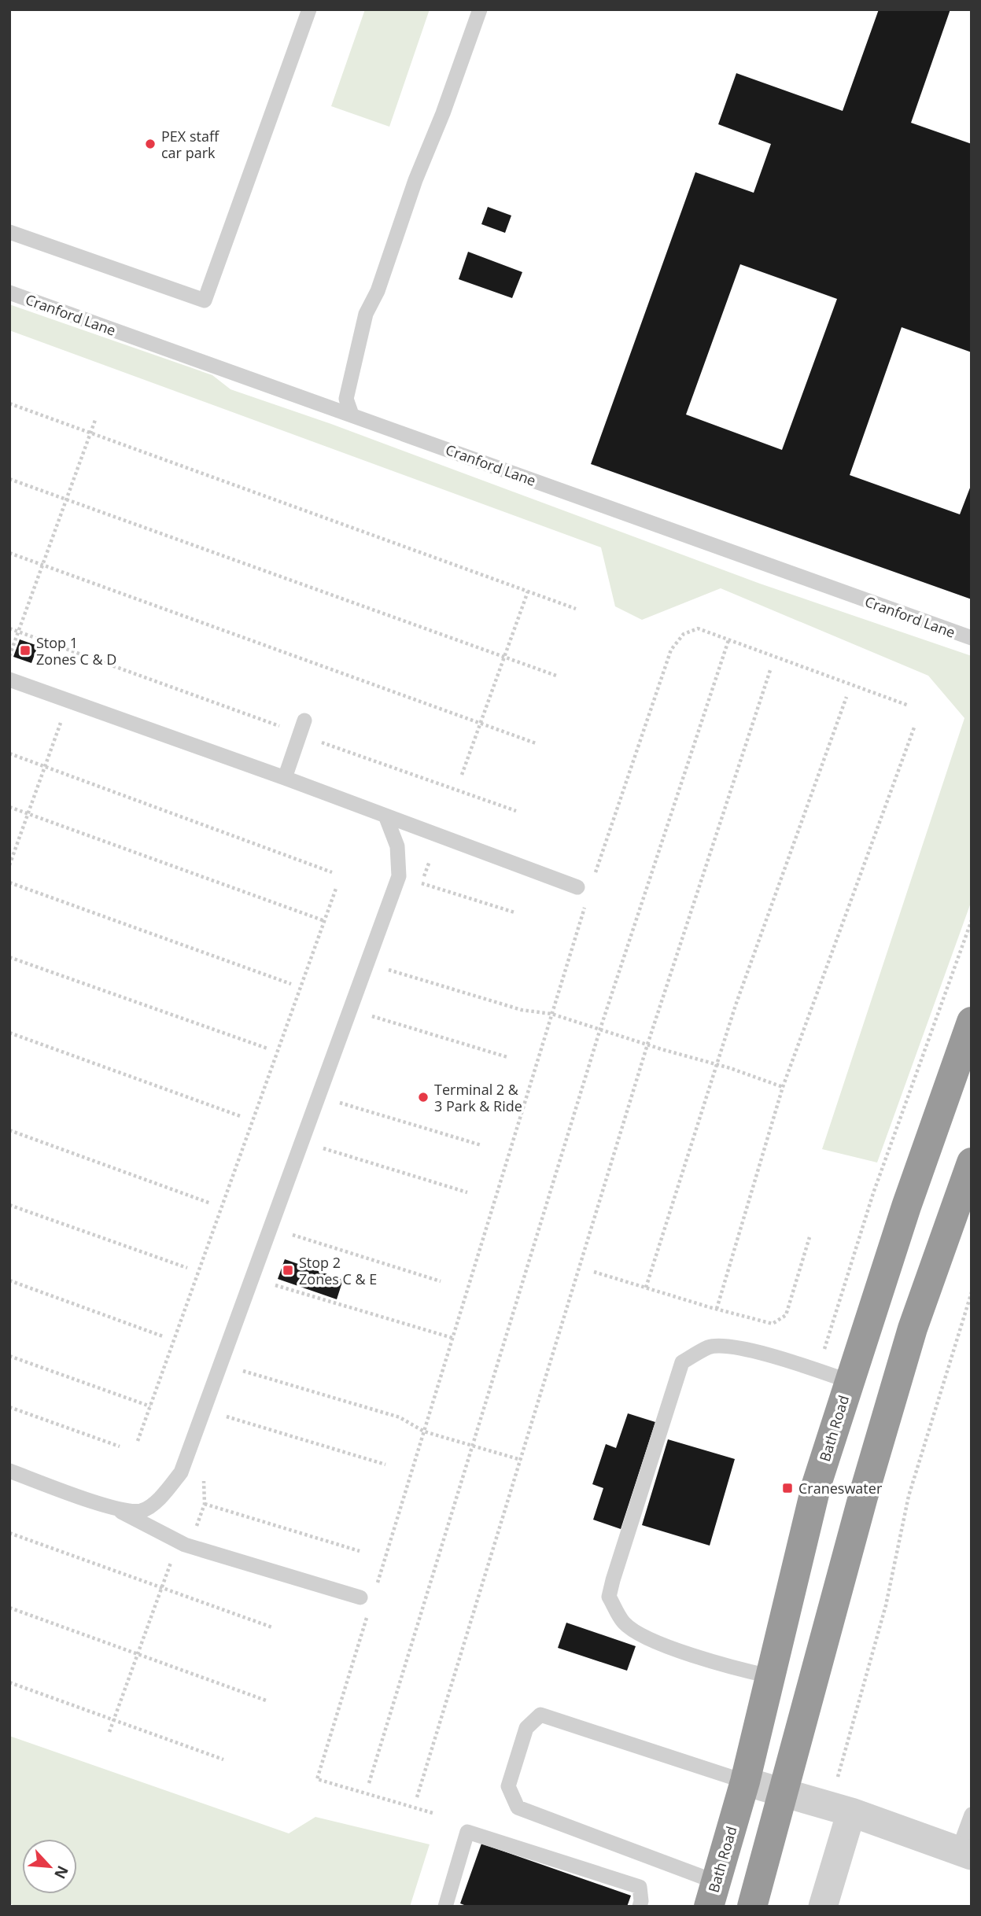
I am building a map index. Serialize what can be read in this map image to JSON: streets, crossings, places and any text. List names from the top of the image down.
{
  "streets": {
    "highway": ["Bath Road"],
    "lane": ["Cranford Lane"]
  },
  "places": {
    "other": ["PEX staff car park", "Terminal 2 & 3 Park & Ride"],
    "transit": ["Stop 1 Zones C & D", "Stop 2 Zones C & E", "Craneswater"]
  },
  "north": "bottom right"
}
